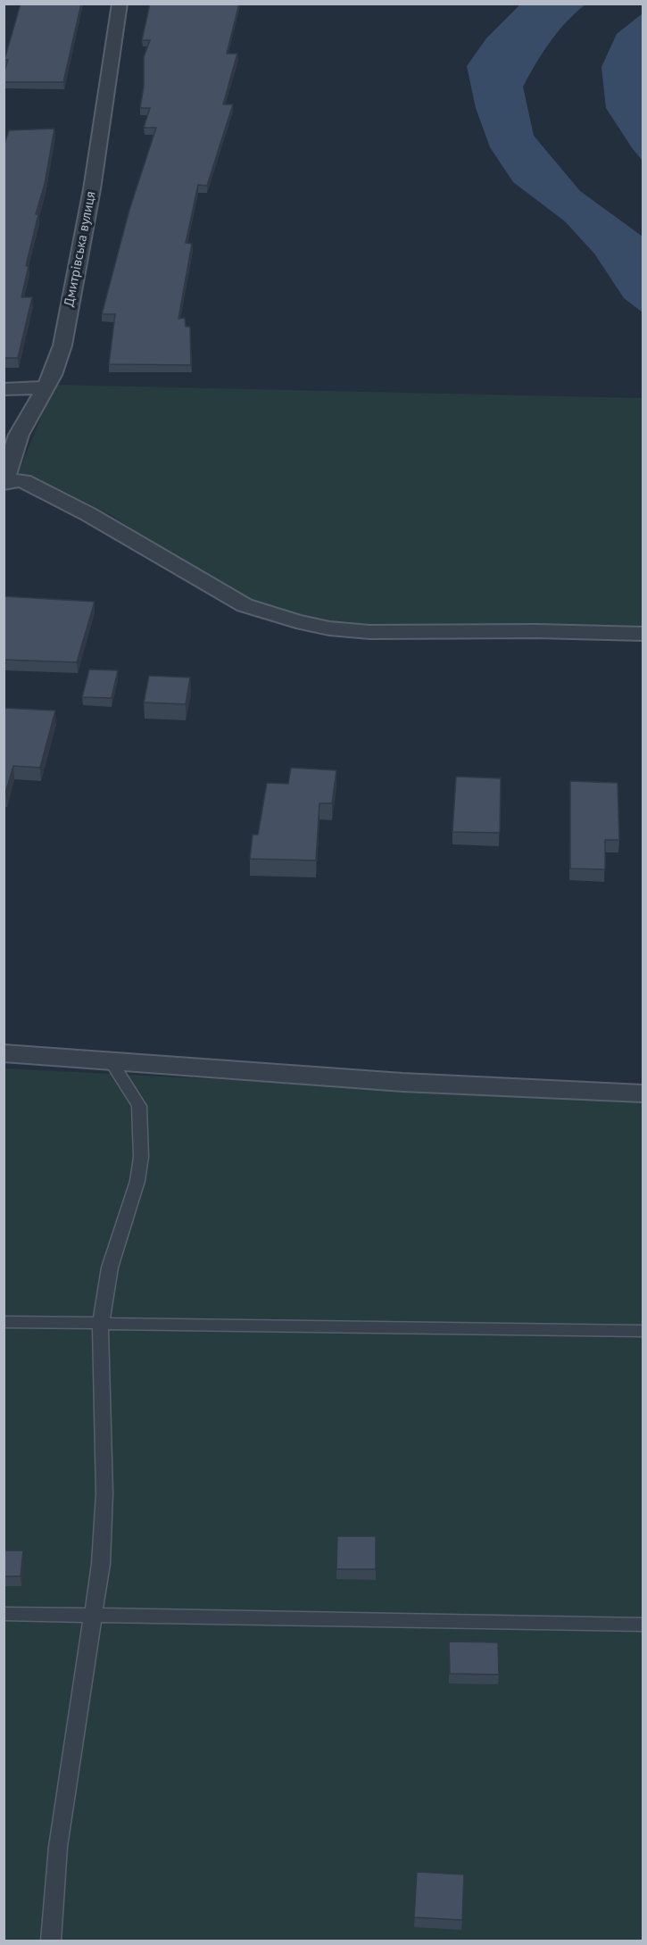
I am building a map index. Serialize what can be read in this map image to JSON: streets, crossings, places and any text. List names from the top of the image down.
{
  "streets": {
    "street": ["Дмитрівська вулиця"]
  }
}
